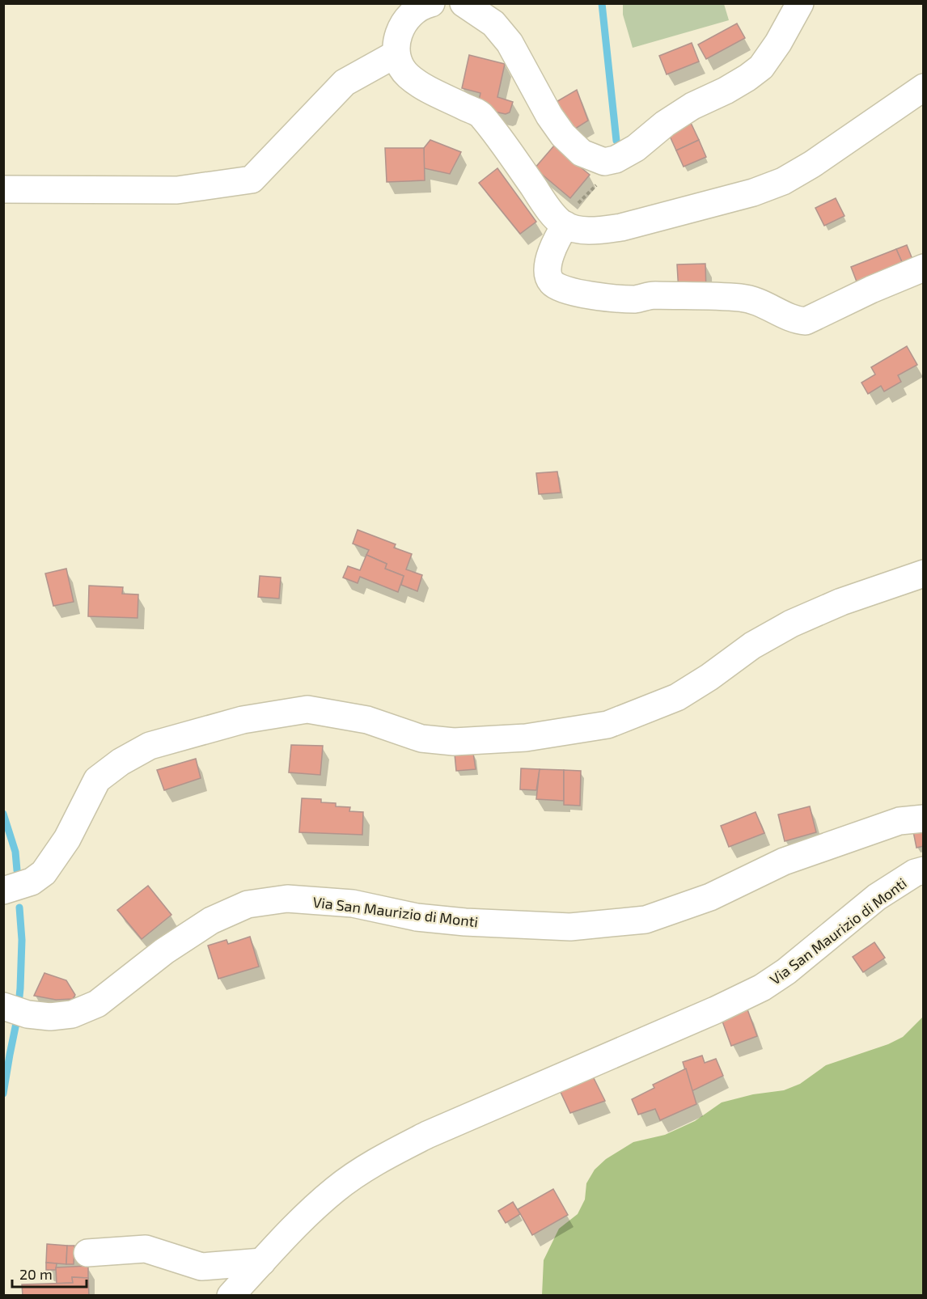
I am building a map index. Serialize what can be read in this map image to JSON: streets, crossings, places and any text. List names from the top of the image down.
{
  "streets": {
    "street": ["Via San Maurizio di Monti"]
  },
  "scale_bar": "20 m"
}
